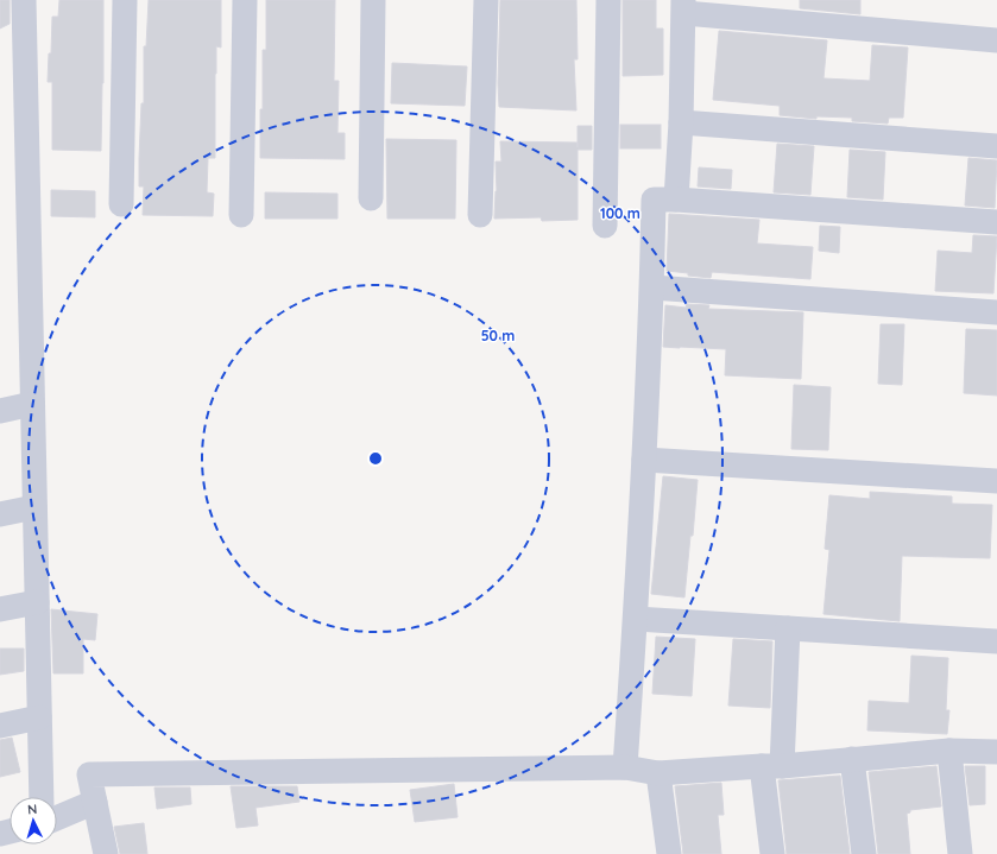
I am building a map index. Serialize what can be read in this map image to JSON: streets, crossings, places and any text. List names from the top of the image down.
{
  "north": "top",
  "rings": ["100 m", "50 m"]
}
